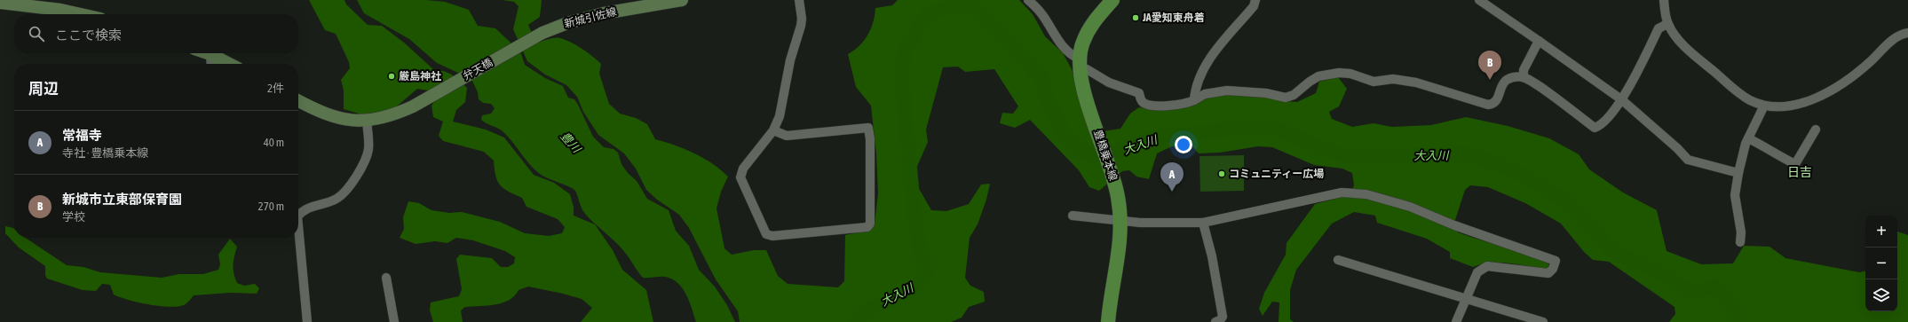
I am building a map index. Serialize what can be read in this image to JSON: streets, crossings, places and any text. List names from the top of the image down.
{
  "streets": {
    "main road": ["新城引佐線", "弁天橋", "豊橋乗本線"]
  },
  "crossings": [
    ["新城引佐線", "弁天橋"]
  ],
  "districts": ["日吉"],
  "water": ["豊川", "大入川"],
  "places": ["JA愛知東舟着", "厳島神社", "コミュニティー広場"],
  "page": {
    "search": "ここで検索",
    "pins": ["B", "A"],
    "heading": ["周辺", "2件"],
    "list": [
      {
        "mark": "A",
        "name": "常福寺",
        "note": "寺社 · 豊橋乗本線",
        "value": "40 m"
      },
      {
        "mark": "B",
        "name": "新城市立東部保育園",
        "note": "学校",
        "value": "270 m"
      }
    ],
    "map_buttons": ["+", "−"]
  }
}
